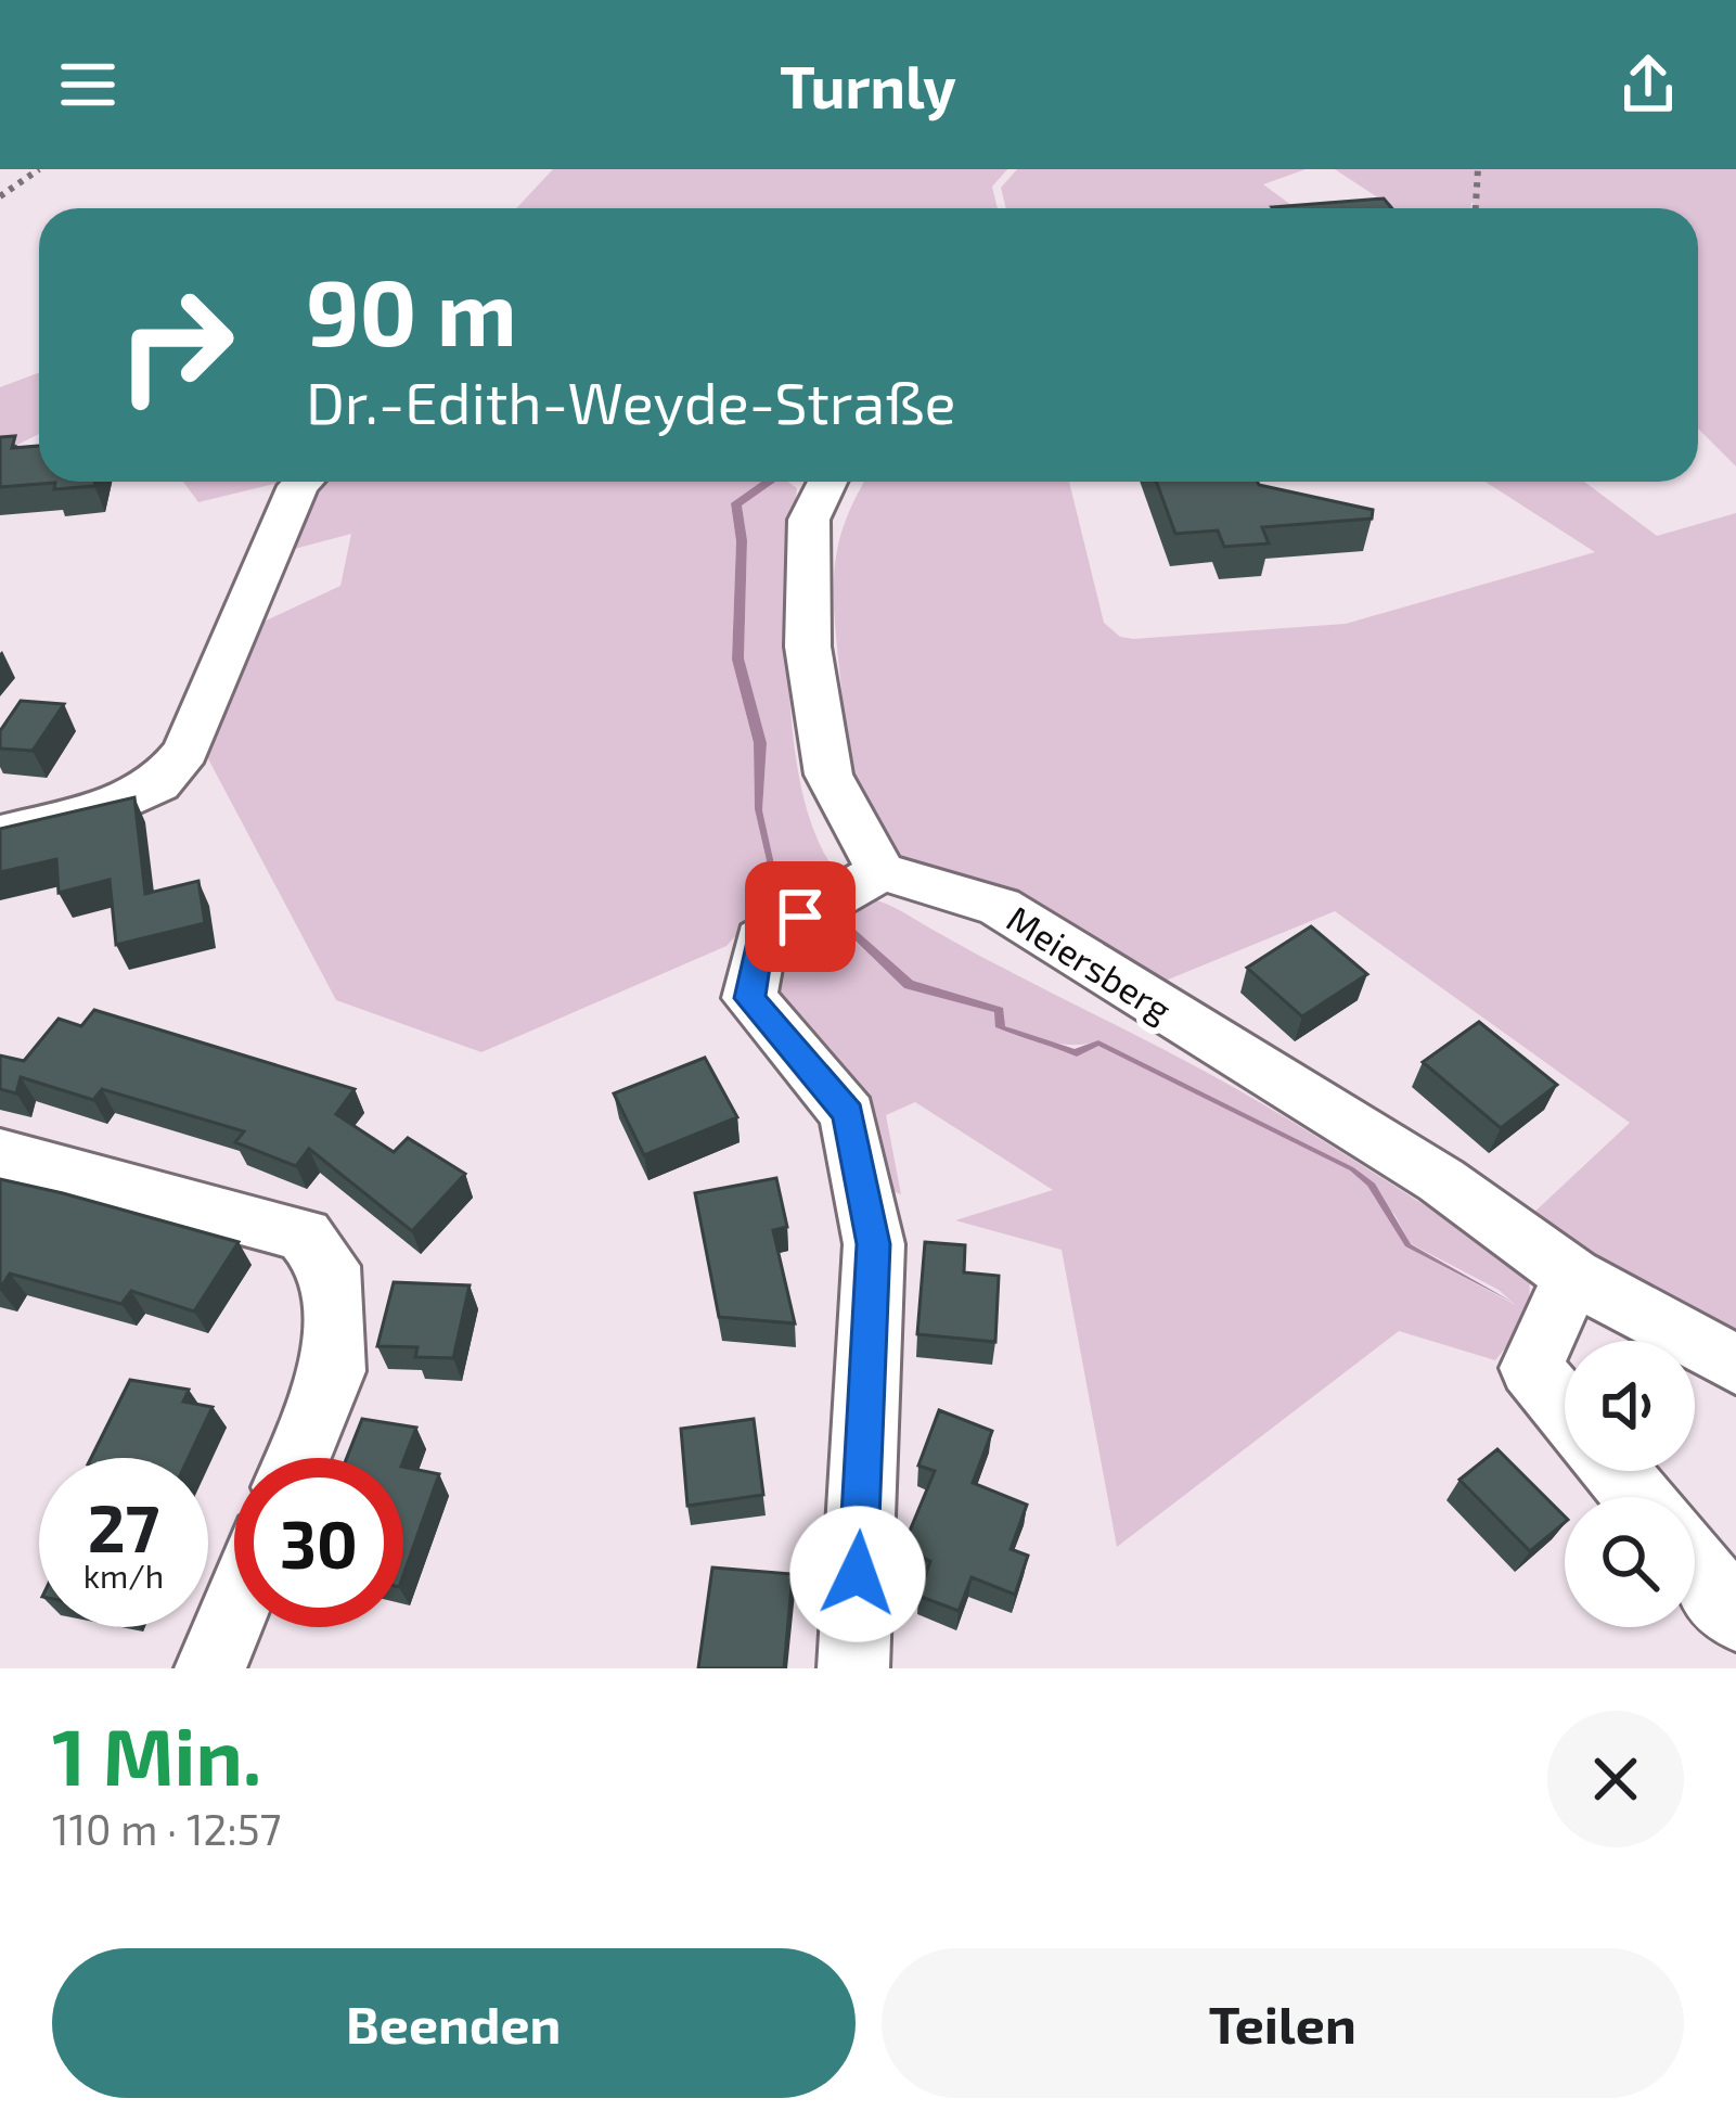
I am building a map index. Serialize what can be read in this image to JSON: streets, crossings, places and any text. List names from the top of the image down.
{
  "streets": {
    "street": ["Meiersberg"]
  },
  "page": {
    "header": "Turnly",
    "turn": ["90 m", "Dr.-Edith-Weyde-Straße"],
    "speed": "27 km/h",
    "limit": "30",
    "heading": ["1 Min.", "110 m · 12:57"],
    "buttons": ["Beenden", "Teilen"]
  }
}
